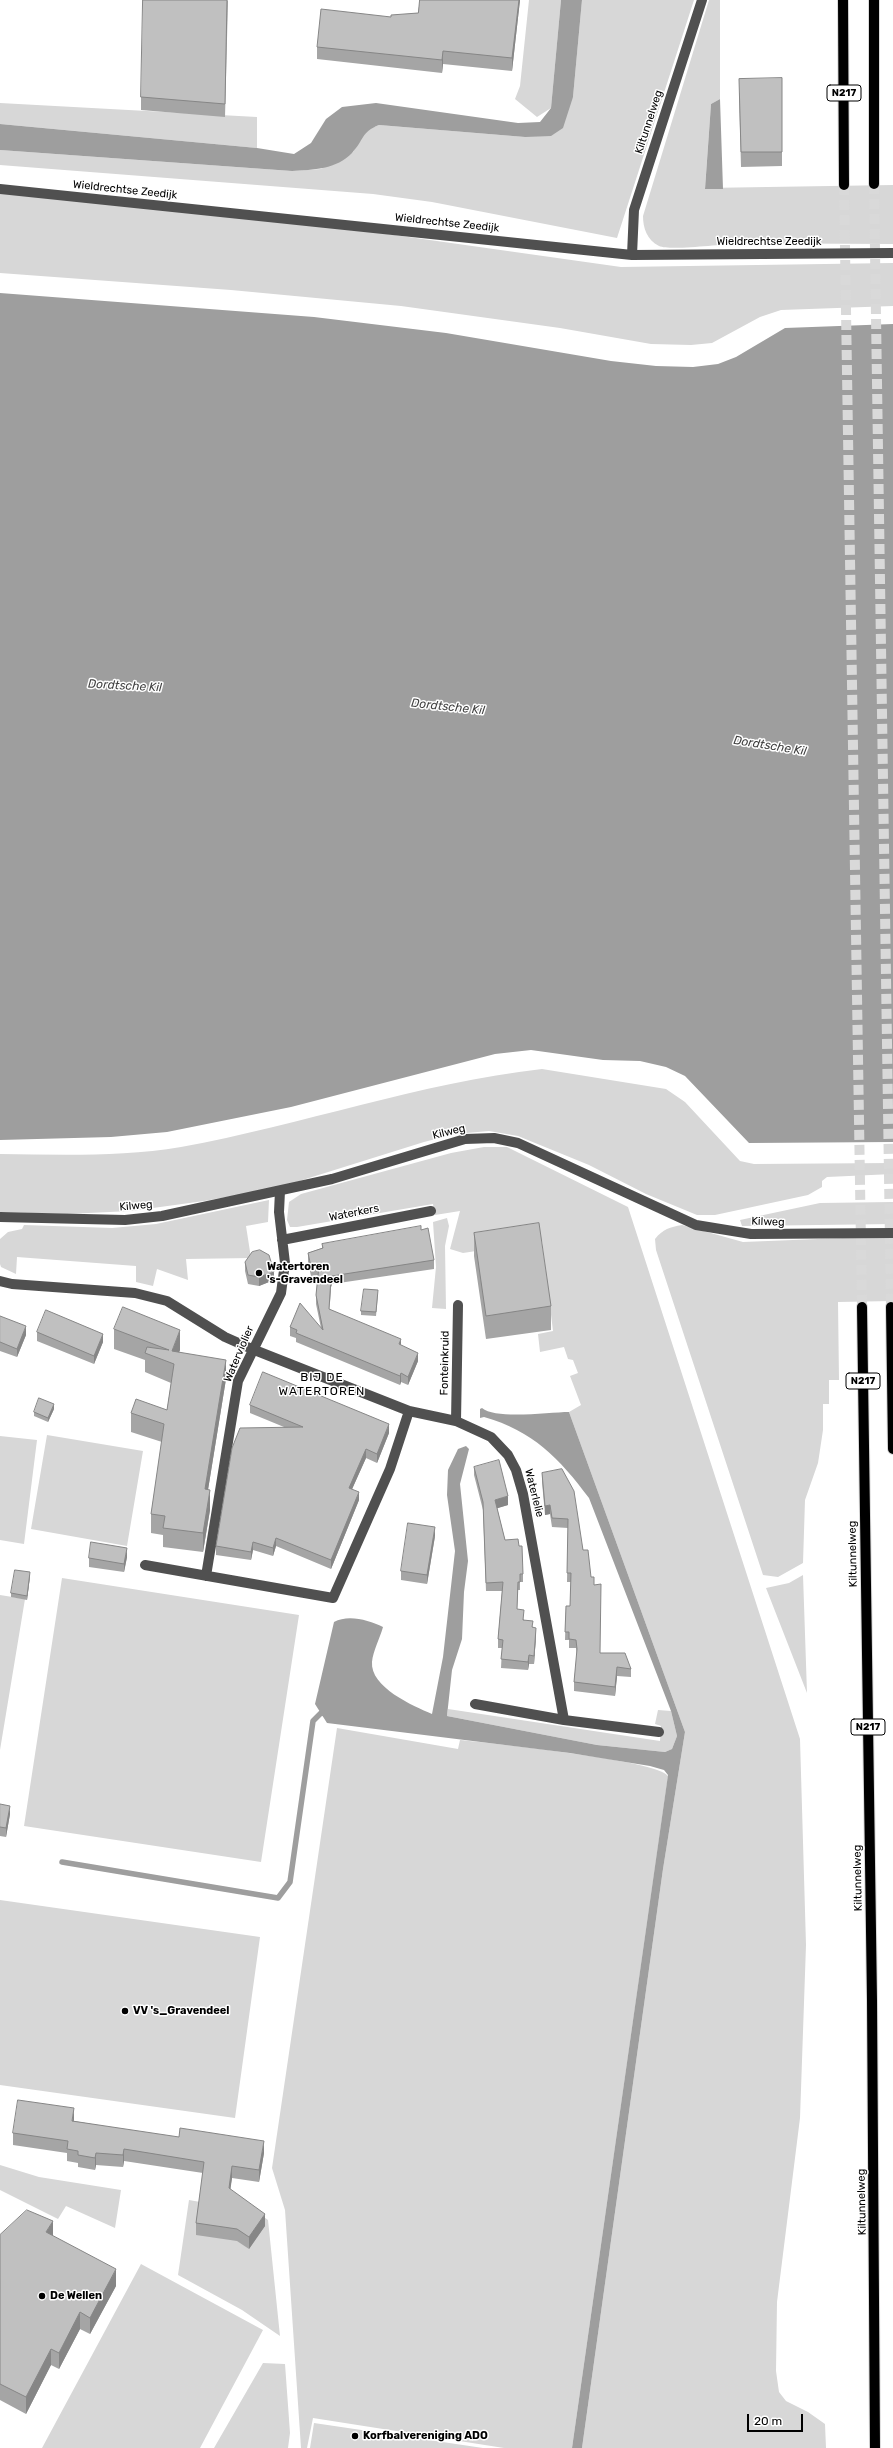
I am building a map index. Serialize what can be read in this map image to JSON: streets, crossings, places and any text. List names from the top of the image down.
{
  "streets": {
    "main road": ["N217", "Kiltunnelweg"],
    "street": [
      "Wieldrechtse Zeedijk",
      "Kilweg",
      "Waterkers",
      "Waterviolier",
      "Fonteinkruid",
      "Waterlelie"
    ]
  },
  "crossings": [
    ["Kiltunnelweg", "Wieldrechtse Zeedijk"],
    ["Kilweg", "Waterviolier"],
    ["Waterkers", "Waterviolier"],
    ["Waterviolier", "Waterlelie"],
    ["Fonteinkruid", "Waterlelie"]
  ],
  "districts": ["BIJ DE WATERTOREN"],
  "water": ["Dordtsche Kil"],
  "places": [
    "Watertoren 's-Gravendeel",
    "VV 's_Gravendeel",
    "De Wellen",
    "Korfbalvereniging ADO"
  ],
  "scale_bar": "20 m"
}
